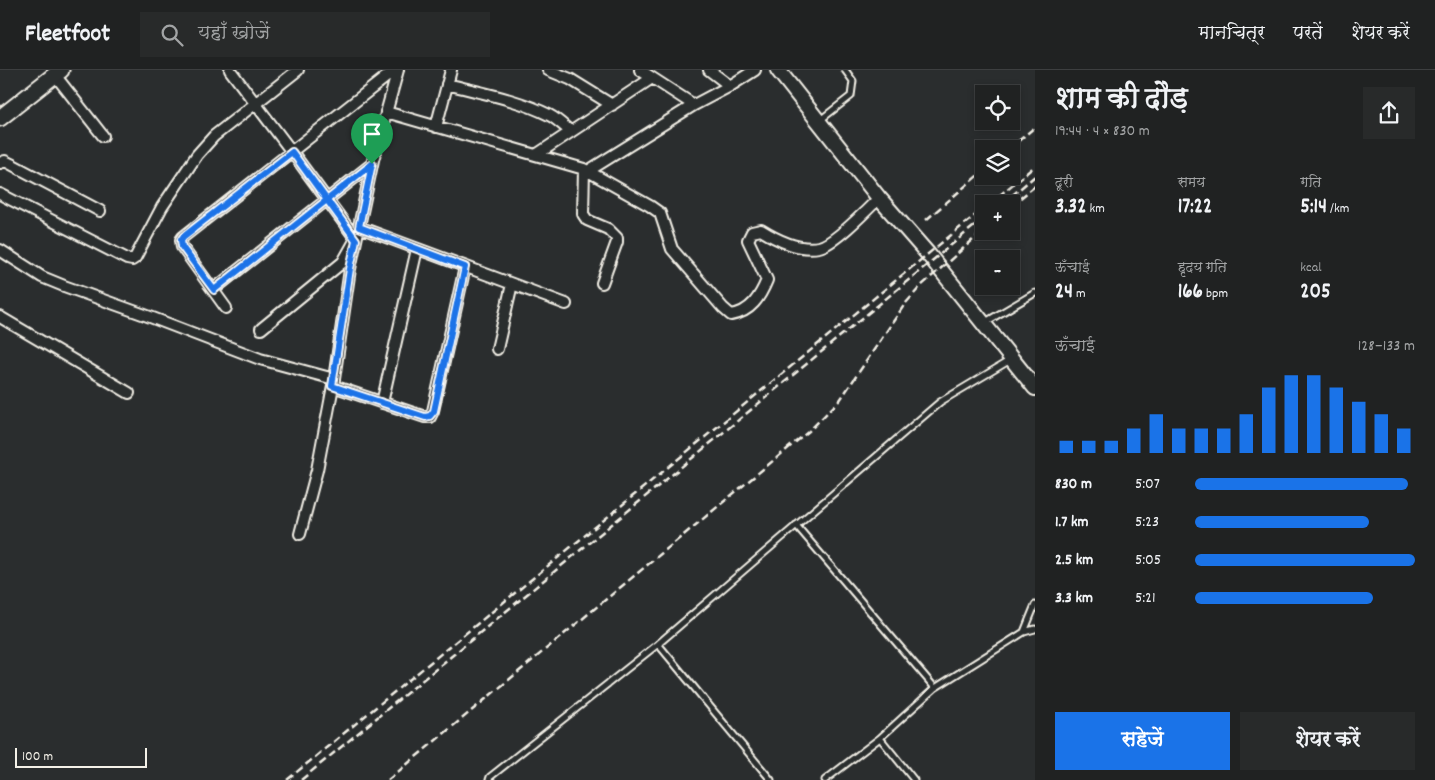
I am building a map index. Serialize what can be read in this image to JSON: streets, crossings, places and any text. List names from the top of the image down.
{
  "scale_bar": "100 m",
  "page": {
    "header": "Fleetfoot",
    "search": "यहाँ खोजें",
    "nav": ["मानचित्र", "परतें", "शेयर करें"],
    "heading": ["शाम की दौड़", "19:44 · 4 × 830 m"],
    "map_buttons": ["+", "−"],
    "stats": [
      ["दूरी", "3.32 km"],
      ["समय", "17:22"],
      ["गति", "5:14 /km"],
      ["ऊँचाई", "24 m"],
      ["हृदय गति", "166 bpm"],
      ["kcal", "205"]
    ],
    "chart": ["ऊँचाई", "128–133 m"],
    "list": [
      {
        "name": "830 m",
        "note": "5:07"
      },
      {
        "name": "1.7 km",
        "note": "5:23"
      },
      {
        "name": "2.5 km",
        "note": "5:05"
      },
      {
        "name": "3.3 km",
        "note": "5:21"
      }
    ],
    "buttons": ["सहेजें", "शेयर करें"],
    "scale": "100 m"
  }
}
